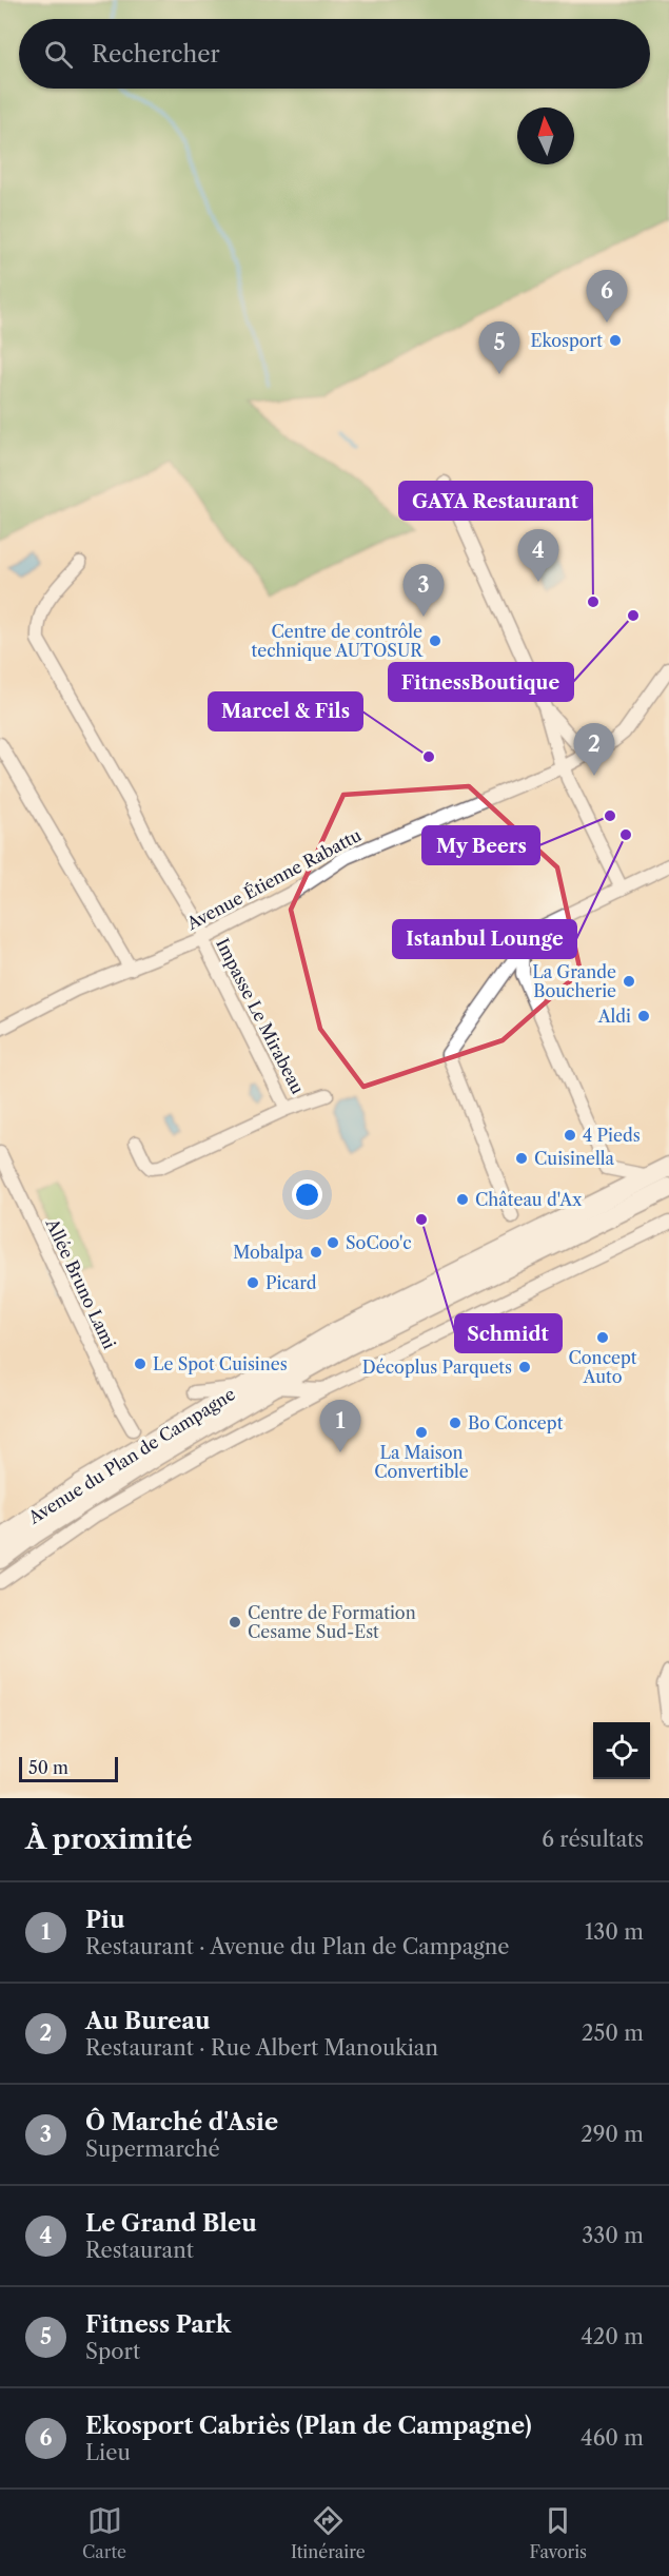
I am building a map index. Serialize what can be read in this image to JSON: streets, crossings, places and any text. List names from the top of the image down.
{
  "streets": {
    "main road": ["Avenue du Plan de Campagne"],
    "street": ["Avenue Étienne Rabattu", "Impasse Le Mirabeau", "Allée Bruno Lami"]
  },
  "crossings": [
    ["Avenue Étienne Rabattu", "Impasse Le Mirabeau"]
  ],
  "places": [
    "Ekosport",
    "GAYA Restaurant",
    "FitnessBoutique",
    "Centre de contrôle technique AUTOSUR",
    "Marcel & Fils",
    "My Beers",
    "Istanbul Lounge",
    "La Grande Boucherie",
    "Aldi",
    "4 Pieds",
    "Cuisinella",
    "Château d'Ax",
    "Schmidt",
    "SoCoo'c",
    "Mobalpa",
    "Picard",
    "Concept Auto",
    "Le Spot Cuisines",
    "Décoplus Parquets",
    "Bo Concept",
    "La Maison Convertible",
    "Centre de Formation Cesame Sud-Est"
  ],
  "scale_bar": "50 m",
  "north": "top",
  "page": {
    "search": "Rechercher",
    "pins": [
      "6",
      "5",
      "4",
      "3",
      "2",
      "1"
    ],
    "scale": "50 m",
    "heading": ["À proximité", "6 résultats"],
    "list": [
      {
        "mark": "1",
        "name": "Piu",
        "note": "Restaurant · Avenue du Plan de Campagne",
        "value": "130 m"
      },
      {
        "mark": "2",
        "name": "Au Bureau",
        "note": "Restaurant · Rue Albert Manoukian",
        "value": "250 m"
      },
      {
        "mark": "3",
        "name": "Ô Marché d'Asie",
        "note": "Supermarché",
        "value": "290 m"
      },
      {
        "mark": "4",
        "name": "Le Grand Bleu",
        "note": "Restaurant",
        "value": "330 m"
      },
      {
        "mark": "5",
        "name": "Fitness Park",
        "note": "Sport",
        "value": "420 m"
      },
      {
        "mark": "6",
        "name": "Ekosport Cabriès (Plan de Campagne)",
        "note": "Lieu",
        "value": "460 m"
      }
    ],
    "nav": ["Carte", "Itinéraire", "Favoris"]
  }
}
